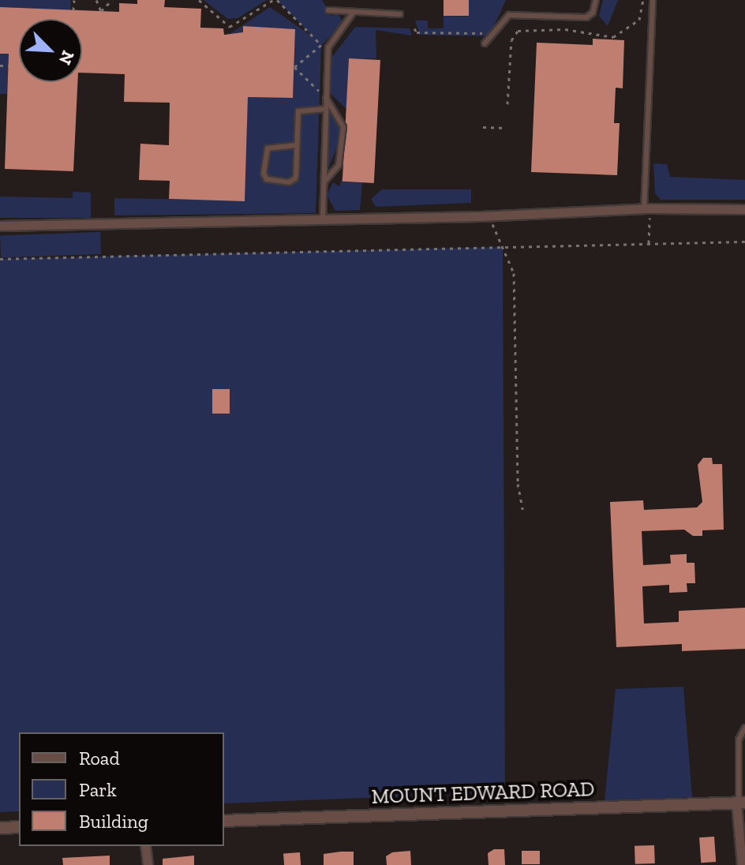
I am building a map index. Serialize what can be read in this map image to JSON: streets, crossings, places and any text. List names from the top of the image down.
{
  "streets": {
    "street": ["MOUNT EDWARD ROAD"]
  },
  "legend": ["Road", "Park", "Building"],
  "north": "bottom right"
}
